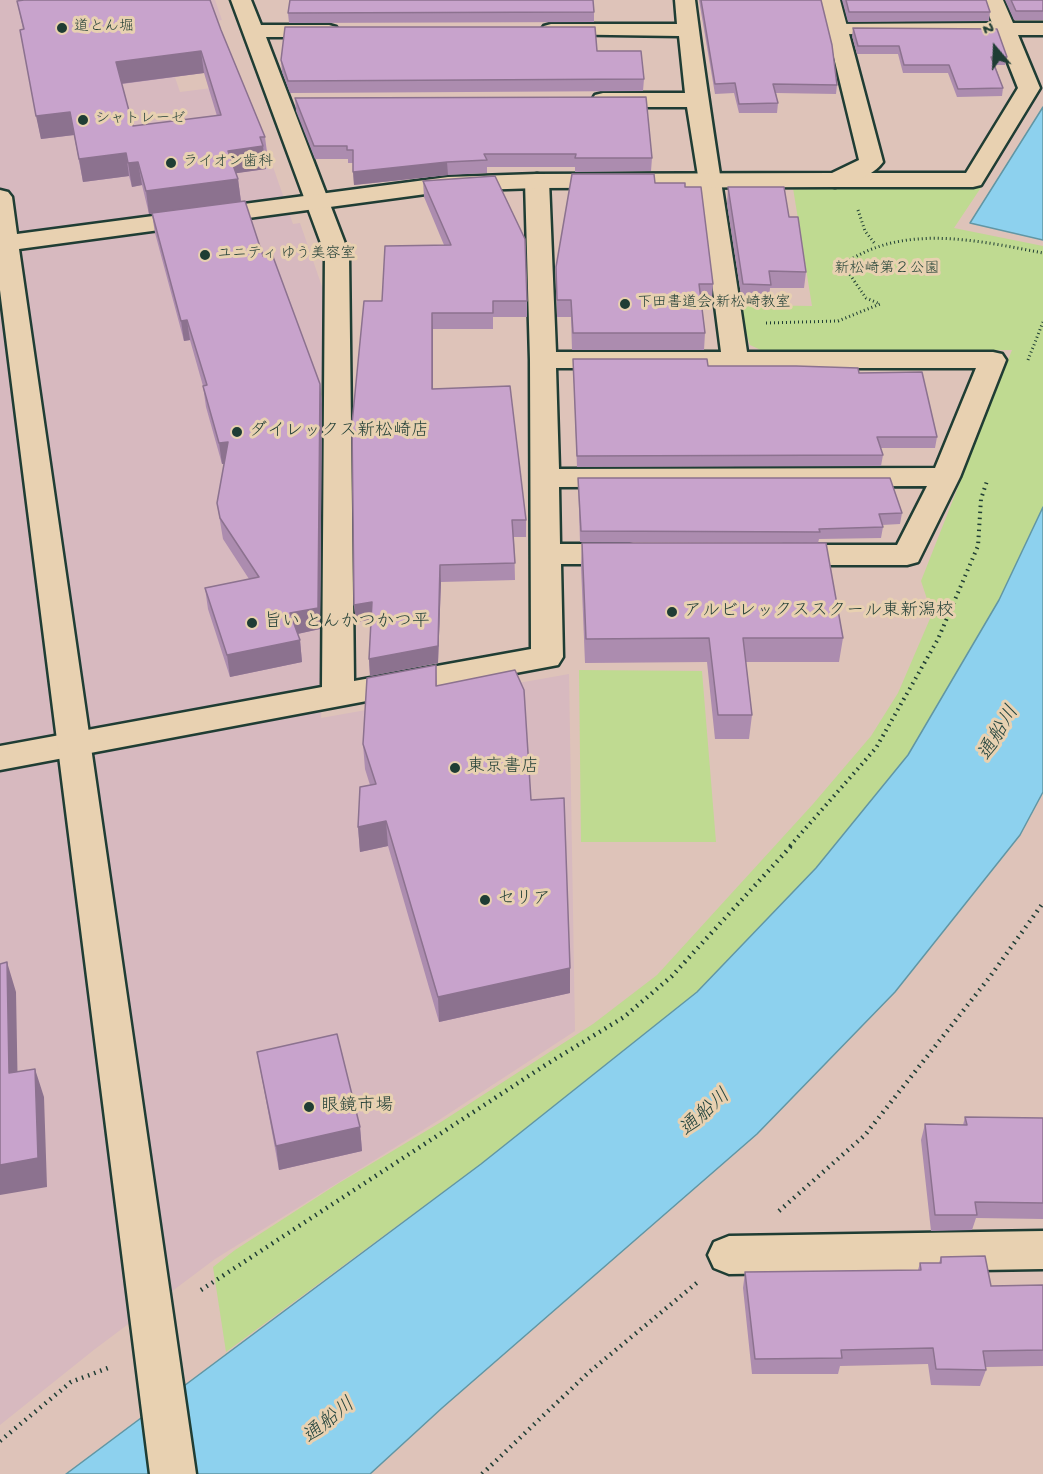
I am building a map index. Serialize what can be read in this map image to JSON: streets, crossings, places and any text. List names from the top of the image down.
{
  "water": ["通船川"],
  "parks": ["新松崎第２公園"],
  "places": [
    "道とん堀",
    "シャトレーゼ",
    "ライオン歯科",
    "ユニティ ゆう美容室",
    "下田書道会 新松崎教室",
    "ダイレックス新松崎店",
    "アルビレックススクール東新潟校",
    "旨い とんかつかつ平",
    "東京書店",
    "セリア",
    "眼鏡市場"
  ],
  "north": "top"
}
